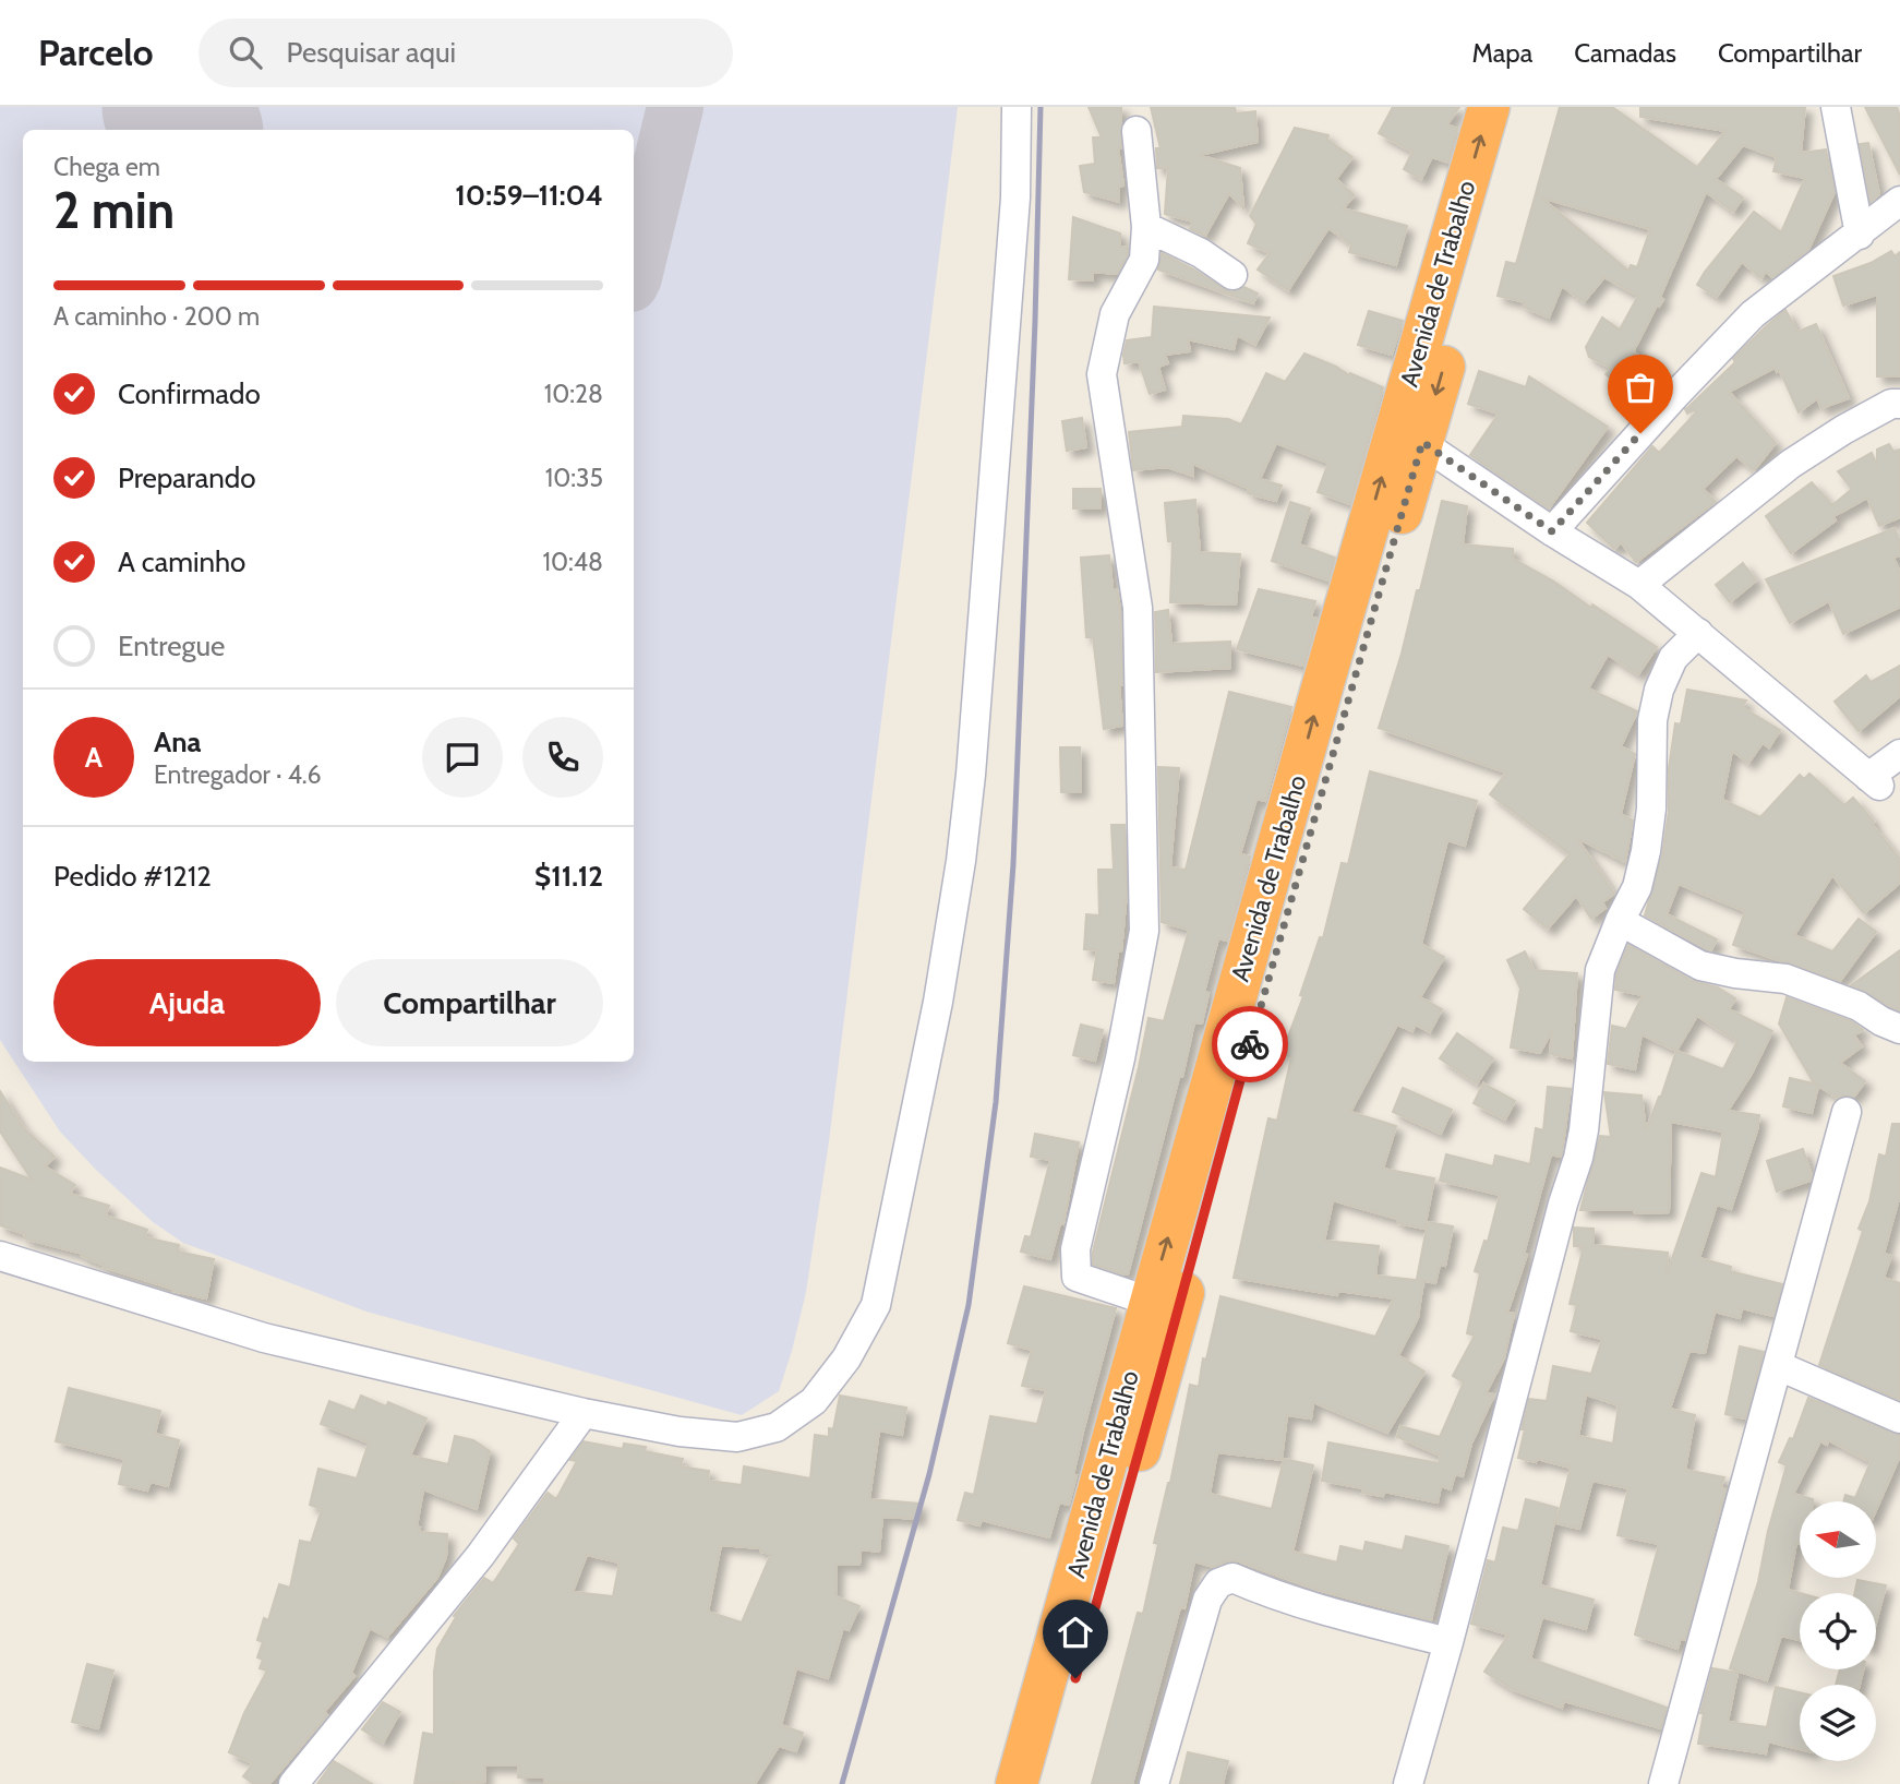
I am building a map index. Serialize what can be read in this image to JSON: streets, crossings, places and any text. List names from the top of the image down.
{
  "streets": {
    "highway": ["Avenida de Trabalho"]
  },
  "north": "left",
  "page": {
    "header": "Parcelo",
    "search": "Pesquisar aqui",
    "nav": ["Mapa", "Camadas", "Compartilhar"],
    "heading": ["2 min", "Chega em", "10:59–11:04"],
    "panel": [
      "Ana",
      "Entregador · 4.6",
      "Pedido #1212",
      "$11.12"
    ],
    "bar": "A caminho · 200 m",
    "list": [
      ["Confirmado", "10:28"],
      ["Preparando", "10:35"],
      ["A caminho", "10:48"],
      "Entregue"
    ],
    "round": "A",
    "buttons": ["Ajuda", "Compartilhar"]
  }
}
